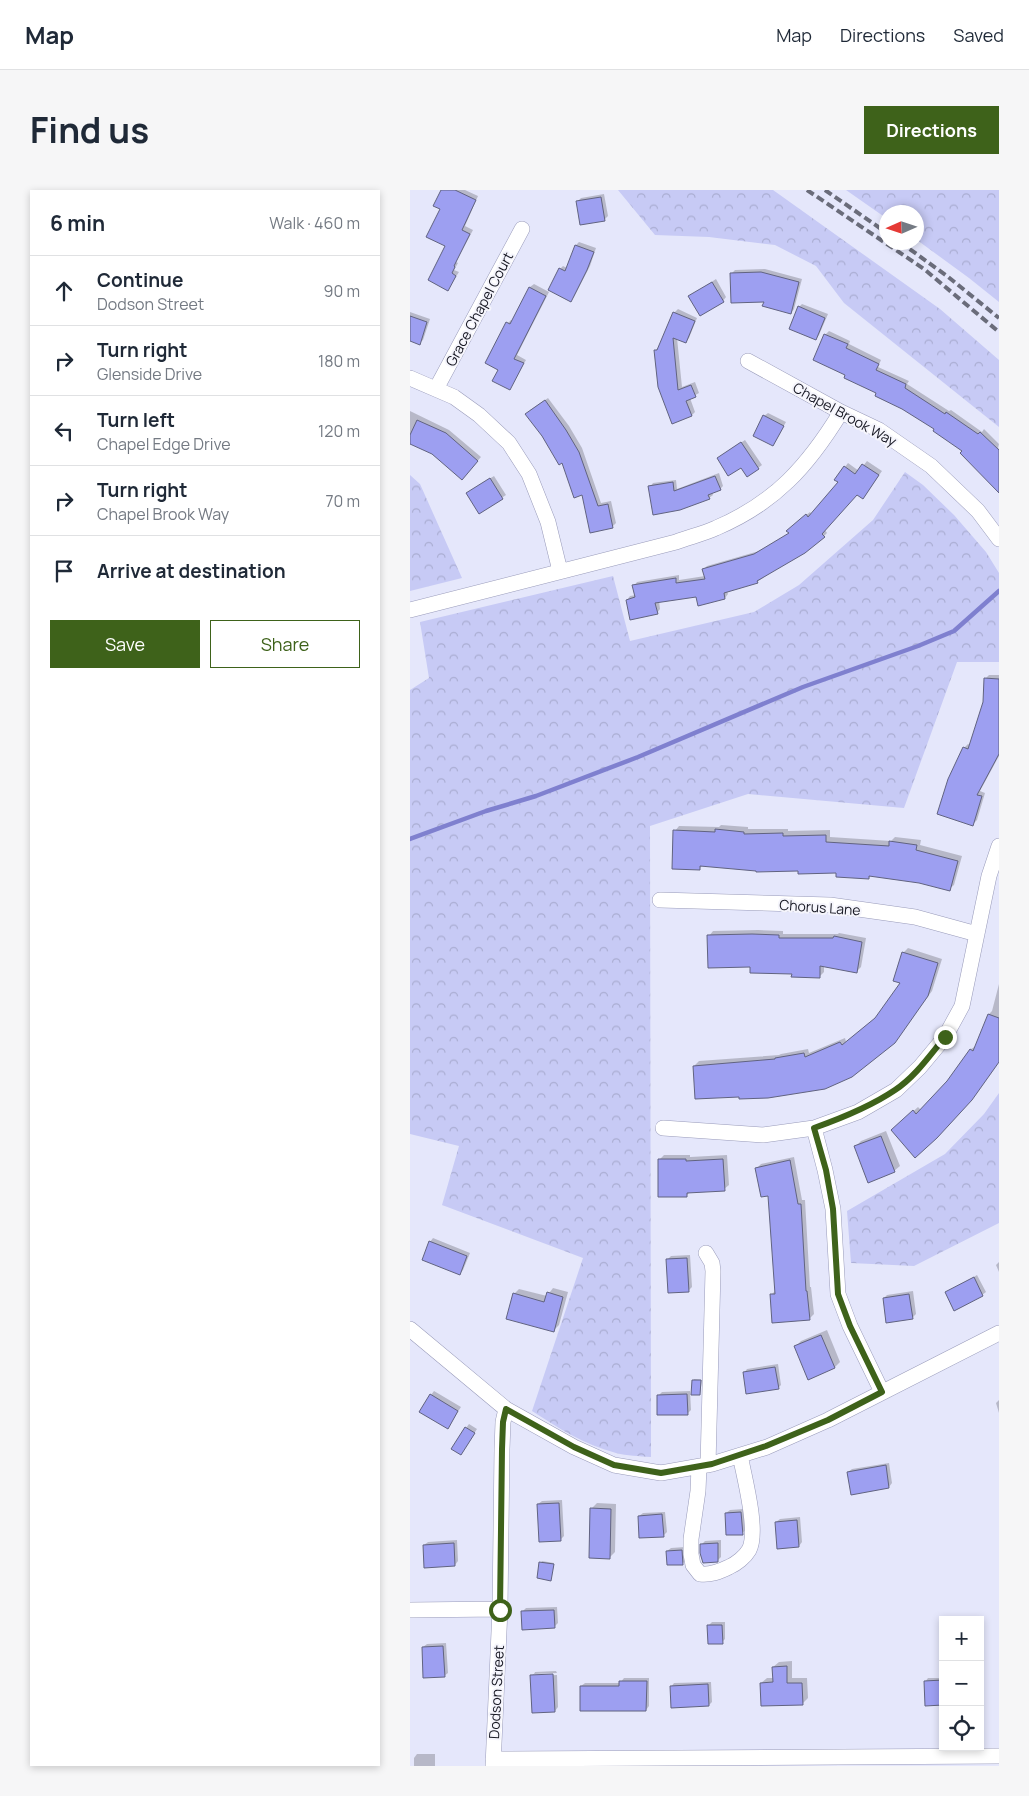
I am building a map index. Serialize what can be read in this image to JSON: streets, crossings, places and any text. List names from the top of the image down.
{
  "streets": {
    "street": [
      "Grace Chapel Court",
      "Chapel Brook Way",
      "Chorus Lane",
      "Dodson Street"
    ]
  },
  "north": "left",
  "page": {
    "header": "Map",
    "nav": ["Map", "Directions", "Saved"],
    "title": "Find us",
    "buttons": [
      "Directions",
      ["Save", "Share"]
    ],
    "heading": ["6 min", "Walk · 460 m"],
    "list": [
      ["Continue", "Dodson Street", "90 m"],
      ["Turn right", "Glenside Drive", "180 m"],
      ["Turn left", "Chapel Edge Drive", "120 m"],
      ["Turn right", "Chapel Brook Way", "70 m"],
      "Arrive at destination"
    ],
    "map_buttons": ["+", "−"]
  }
}
